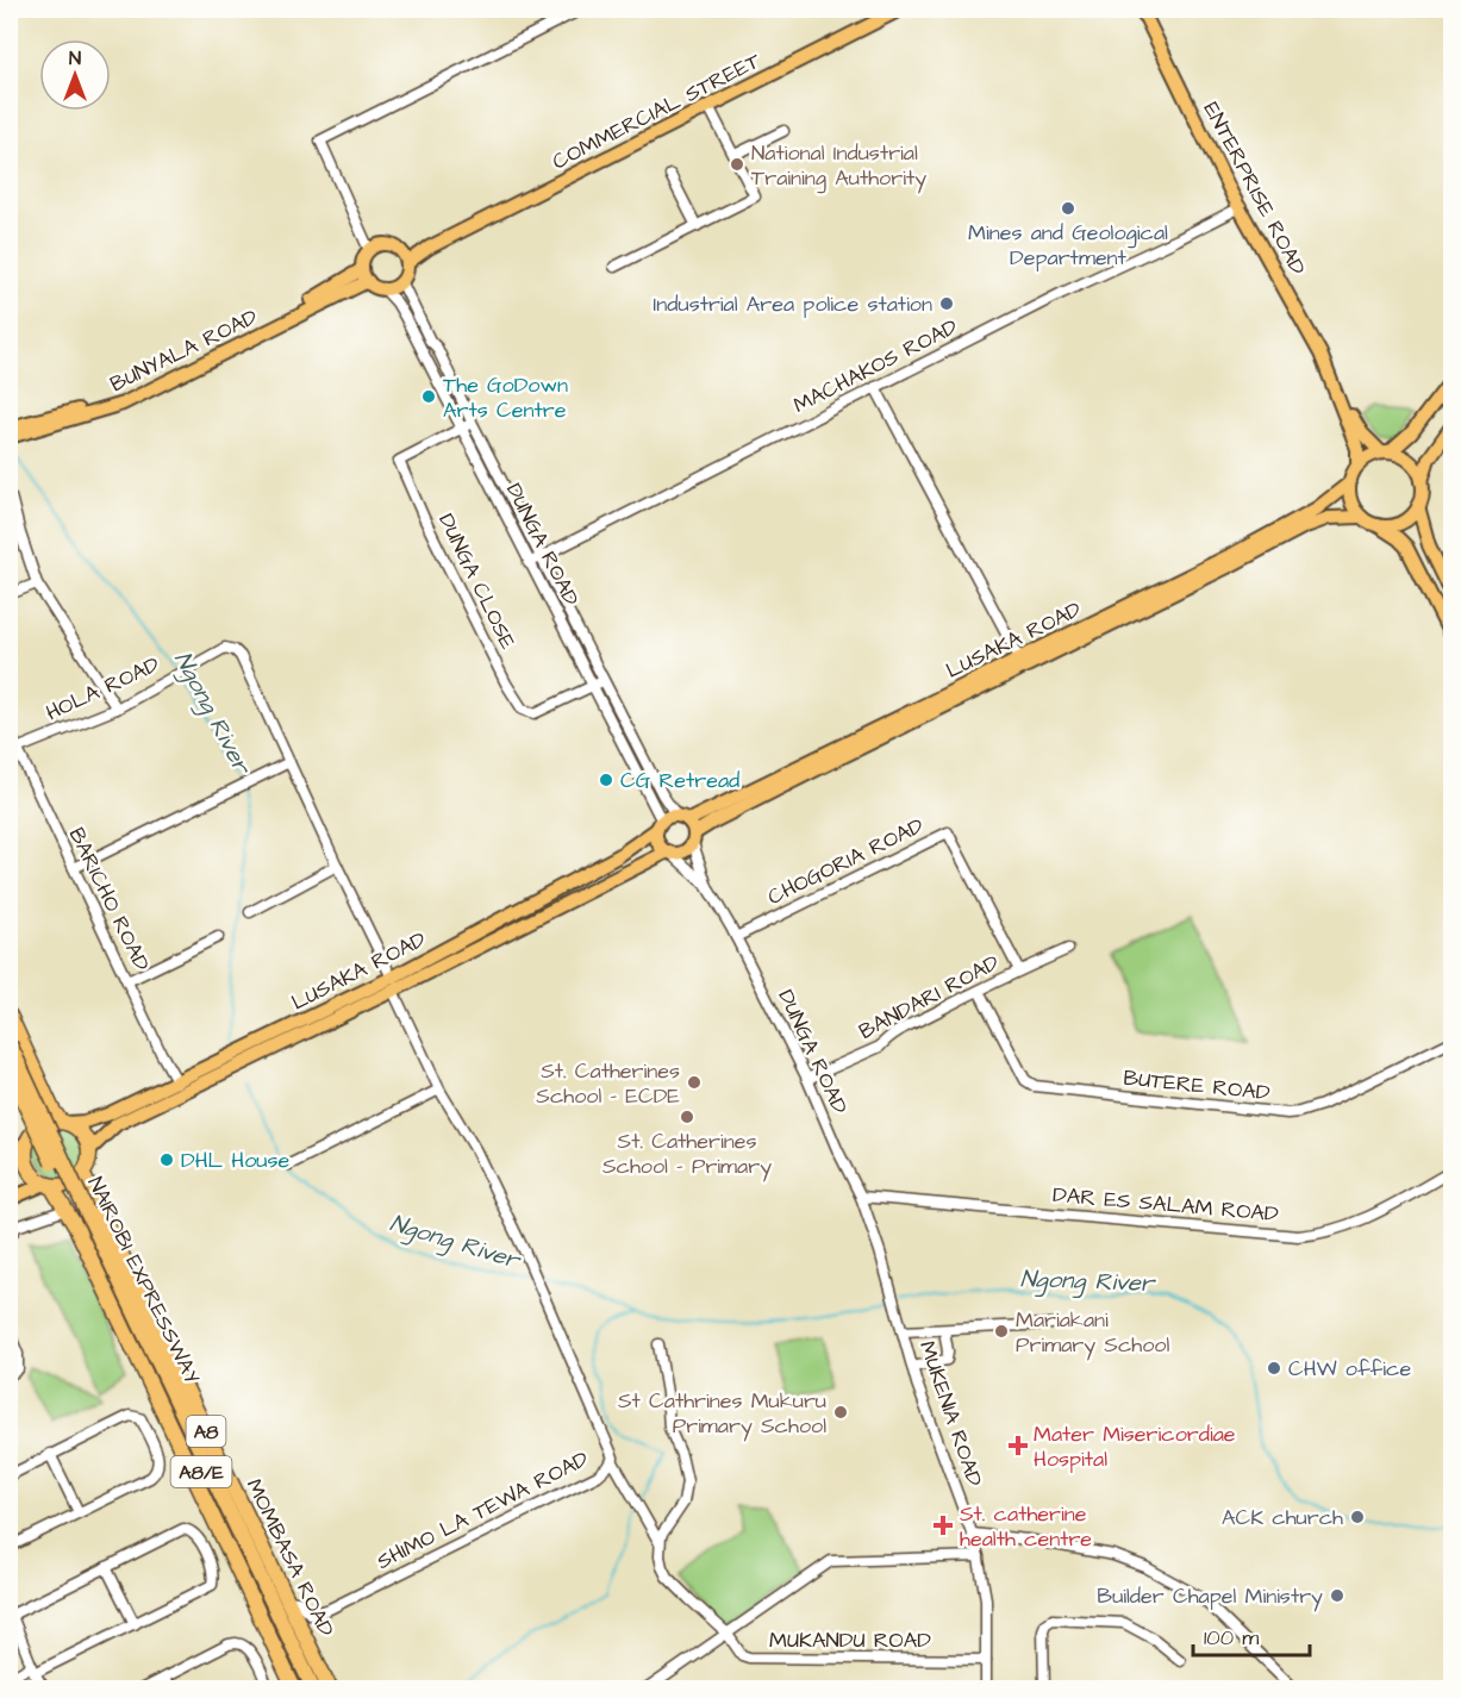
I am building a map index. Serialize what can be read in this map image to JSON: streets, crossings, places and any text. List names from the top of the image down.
{
  "streets": {
    "highway": [
      "NAIROBI EXPRESSWAY",
      "A8",
      "A8/E",
      "MOMBASA ROAD"
    ],
    "main road": [
      "COMMERCIAL STREET",
      "ENTERPRISE ROAD",
      "BUNYALA ROAD",
      "LUSAKA ROAD"
    ],
    "street": [
      "MACHAKOS ROAD",
      "DUNGA ROAD",
      "DUNGA CLOSE",
      "HOLA ROAD",
      "CHOGORIA ROAD",
      "BARICHO ROAD",
      "BANDARI ROAD",
      "BUTERE ROAD",
      "DAR ES SALAM ROAD",
      "MUKENIA ROAD",
      "SHIMO LA TEWA ROAD",
      "MUKANDU ROAD"
    ]
  },
  "crossings": [
    ["COMMERCIAL STREET", "BUNYALA ROAD"],
    ["COMMERCIAL STREET", "DUNGA ROAD"],
    ["ENTERPRISE ROAD", "MACHAKOS ROAD"],
    ["ENTERPRISE ROAD", "LUSAKA ROAD"],
    ["BUNYALA ROAD", "DUNGA ROAD"],
    ["MACHAKOS ROAD", "DUNGA ROAD"],
    ["DUNGA ROAD", "DUNGA CLOSE"],
    ["DUNGA ROAD", "LUSAKA ROAD"],
    ["DUNGA ROAD", "CHOGORIA ROAD"],
    ["DUNGA ROAD", "BANDARI ROAD"],
    ["DUNGA ROAD", "DAR ES SALAM ROAD"],
    ["DUNGA ROAD", "MUKENIA ROAD"],
    ["LUSAKA ROAD", "BARICHO ROAD"],
    ["LUSAKA ROAD", "A8"],
    ["LUSAKA ROAD", "SHIMO LA TEWA ROAD"],
    ["LUSAKA ROAD", "MOMBASA ROAD"],
    ["HOLA ROAD", "BARICHO ROAD"],
    ["CHOGORIA ROAD", "BANDARI ROAD"],
    ["BANDARI ROAD", "BUTERE ROAD"],
    ["DAR ES SALAM ROAD", "MUKENIA ROAD"],
    ["MUKENIA ROAD", "MUKANDU ROAD"],
    ["A8", "MOMBASA ROAD"],
    ["SHIMO LA TEWA ROAD", "MOMBASA ROAD"],
    ["SHIMO LA TEWA ROAD", "MUKANDU ROAD"]
  ],
  "water": ["Ngong River"],
  "places": {
    "other": [
      "National Industrial Training Authority",
      "Mines and Geological Department",
      "Industrial Area police station",
      "The GoDown Arts Centre",
      "CG Retread",
      "St. Catherines School - ECDE",
      "St. Catherines School - Primary",
      "DHL House",
      "Mariakani Primary School",
      "CHW office",
      "St Cathrines Mukuru Primary School",
      "ACK church",
      "Builder Chapel Ministry"
    ],
    "health": ["Mater Misericordiae Hospital", "St. catherine health centre"]
  },
  "scale_bar": "100 m",
  "north": "top"
}
